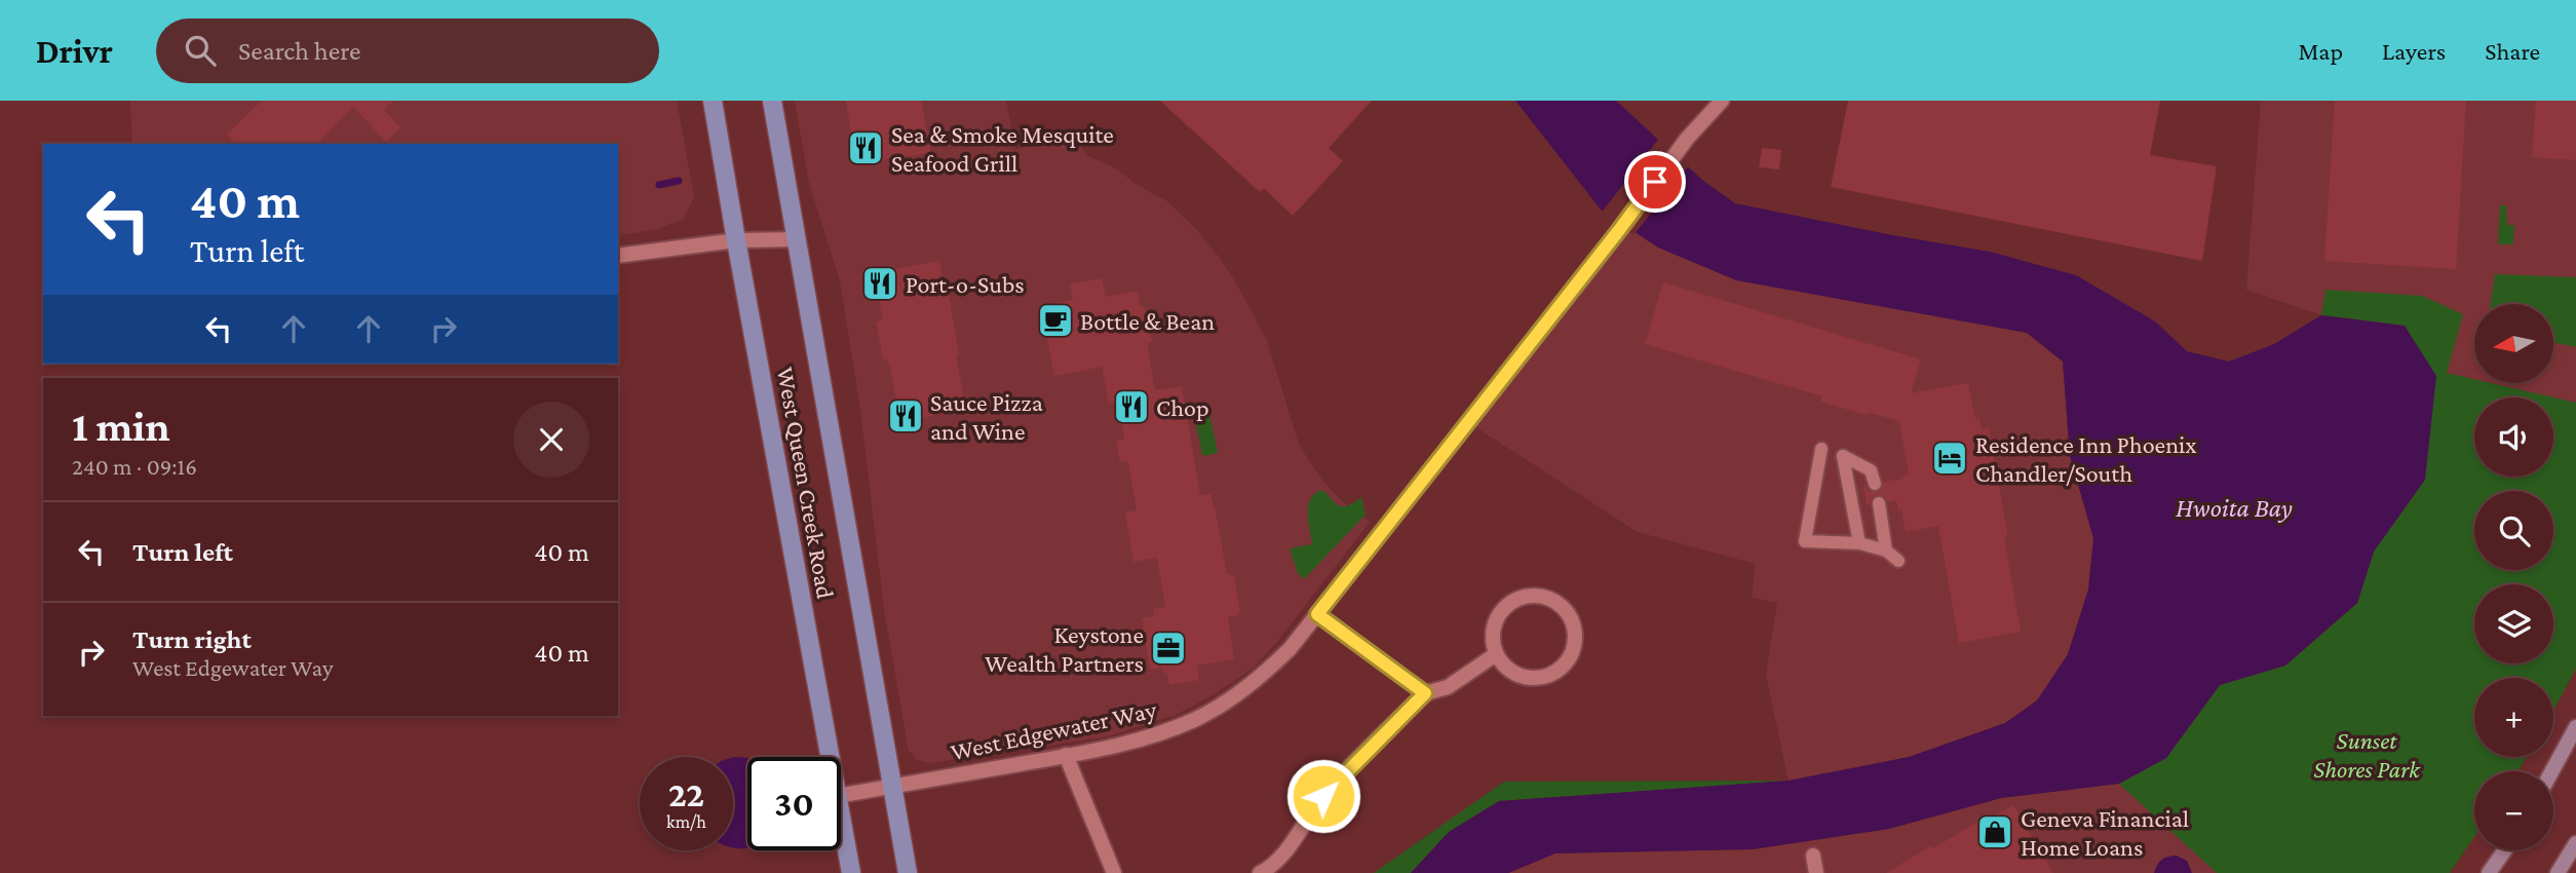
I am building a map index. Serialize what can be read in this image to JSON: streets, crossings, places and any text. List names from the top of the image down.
{
  "streets": {
    "main road": ["West Queen Creek Road"],
    "street": ["West Edgewater Way"]
  },
  "crossings": [
    ["West Queen Creek Road", "West Edgewater Way"]
  ],
  "water": ["Hwoita Bay"],
  "parks": ["Sunset Shores Park"],
  "places": {
    "restaurant": [
      "Sea & Smoke Mesquite Seafood Grill",
      "Port-o-Subs",
      "Chop",
      "Sauce Pizza and Wine"
    ],
    "cafe": ["Bottle & Bean"],
    "hotel": ["Residence Inn Phoenix Chandler/South"],
    "office": ["Keystone Wealth Partners"],
    "shop": ["Geneva Financial Home Loans"]
  },
  "north": "left",
  "page": {
    "header": "Drivr",
    "search": "Search here",
    "nav": ["Map", "Layers", "Share"],
    "turn": ["40 m", "Turn left"],
    "map_buttons": ["+", "−"],
    "heading": ["1 min", "240 m · 09:16"],
    "list": [
      {
        "name": "Turn left",
        "value": "40 m"
      },
      {
        "name": "Turn right",
        "note": "West Edgewater Way",
        "value": "40 m"
      }
    ],
    "speed": "22 km/h",
    "limit": "30"
  }
}
